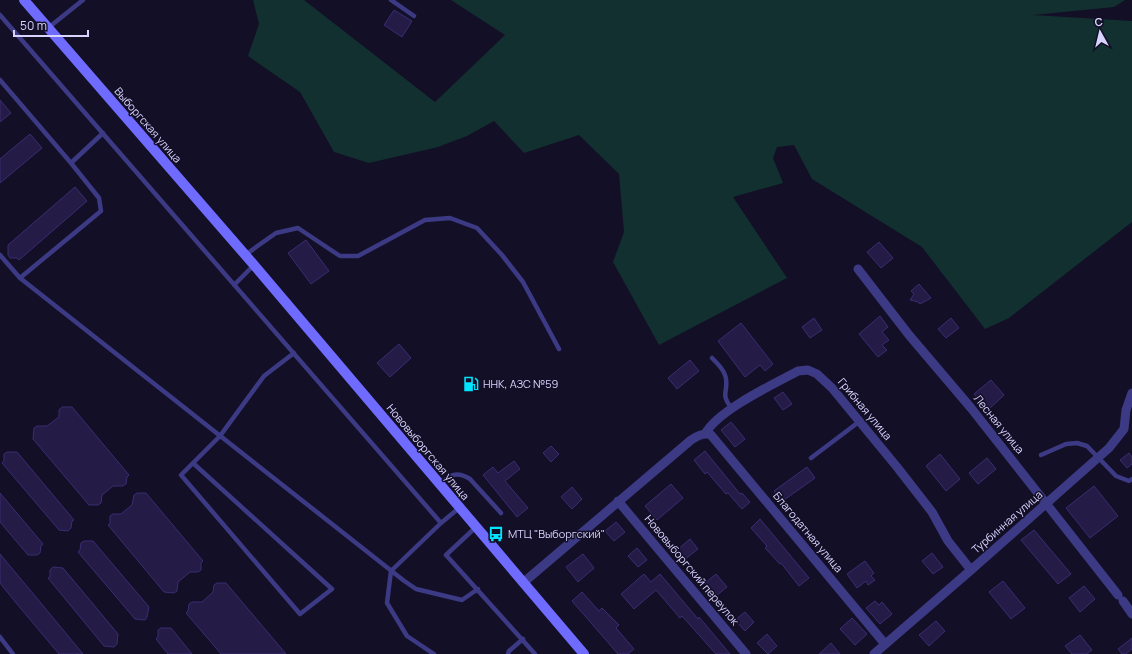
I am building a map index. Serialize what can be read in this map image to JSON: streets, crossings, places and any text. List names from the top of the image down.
{
  "streets": {
    "street": [
      "Выборгская улица",
      "Грибная улица",
      "Лесная улица",
      "Нововыборгская улица",
      "Турбинная улица",
      "Благодатная улица",
      "Нововыборгский переулок"
    ]
  },
  "crossings": [
    ["Выборгская улица", "Нововыборгская улица"],
    ["Грибная улица", "Турбинная улица"],
    ["Грибная улица", "Благодатная улица"],
    ["Лесная улица", "Турбинная улица"],
    ["Турбинная улица", "Благодатная улица"]
  ],
  "places": {
    "fuel station": ["ННК, АЗС №59"],
    "bus stop": ["МТЦ \"Выборгский\""]
  },
  "scale_bar": "50 m",
  "north": "top"
}
